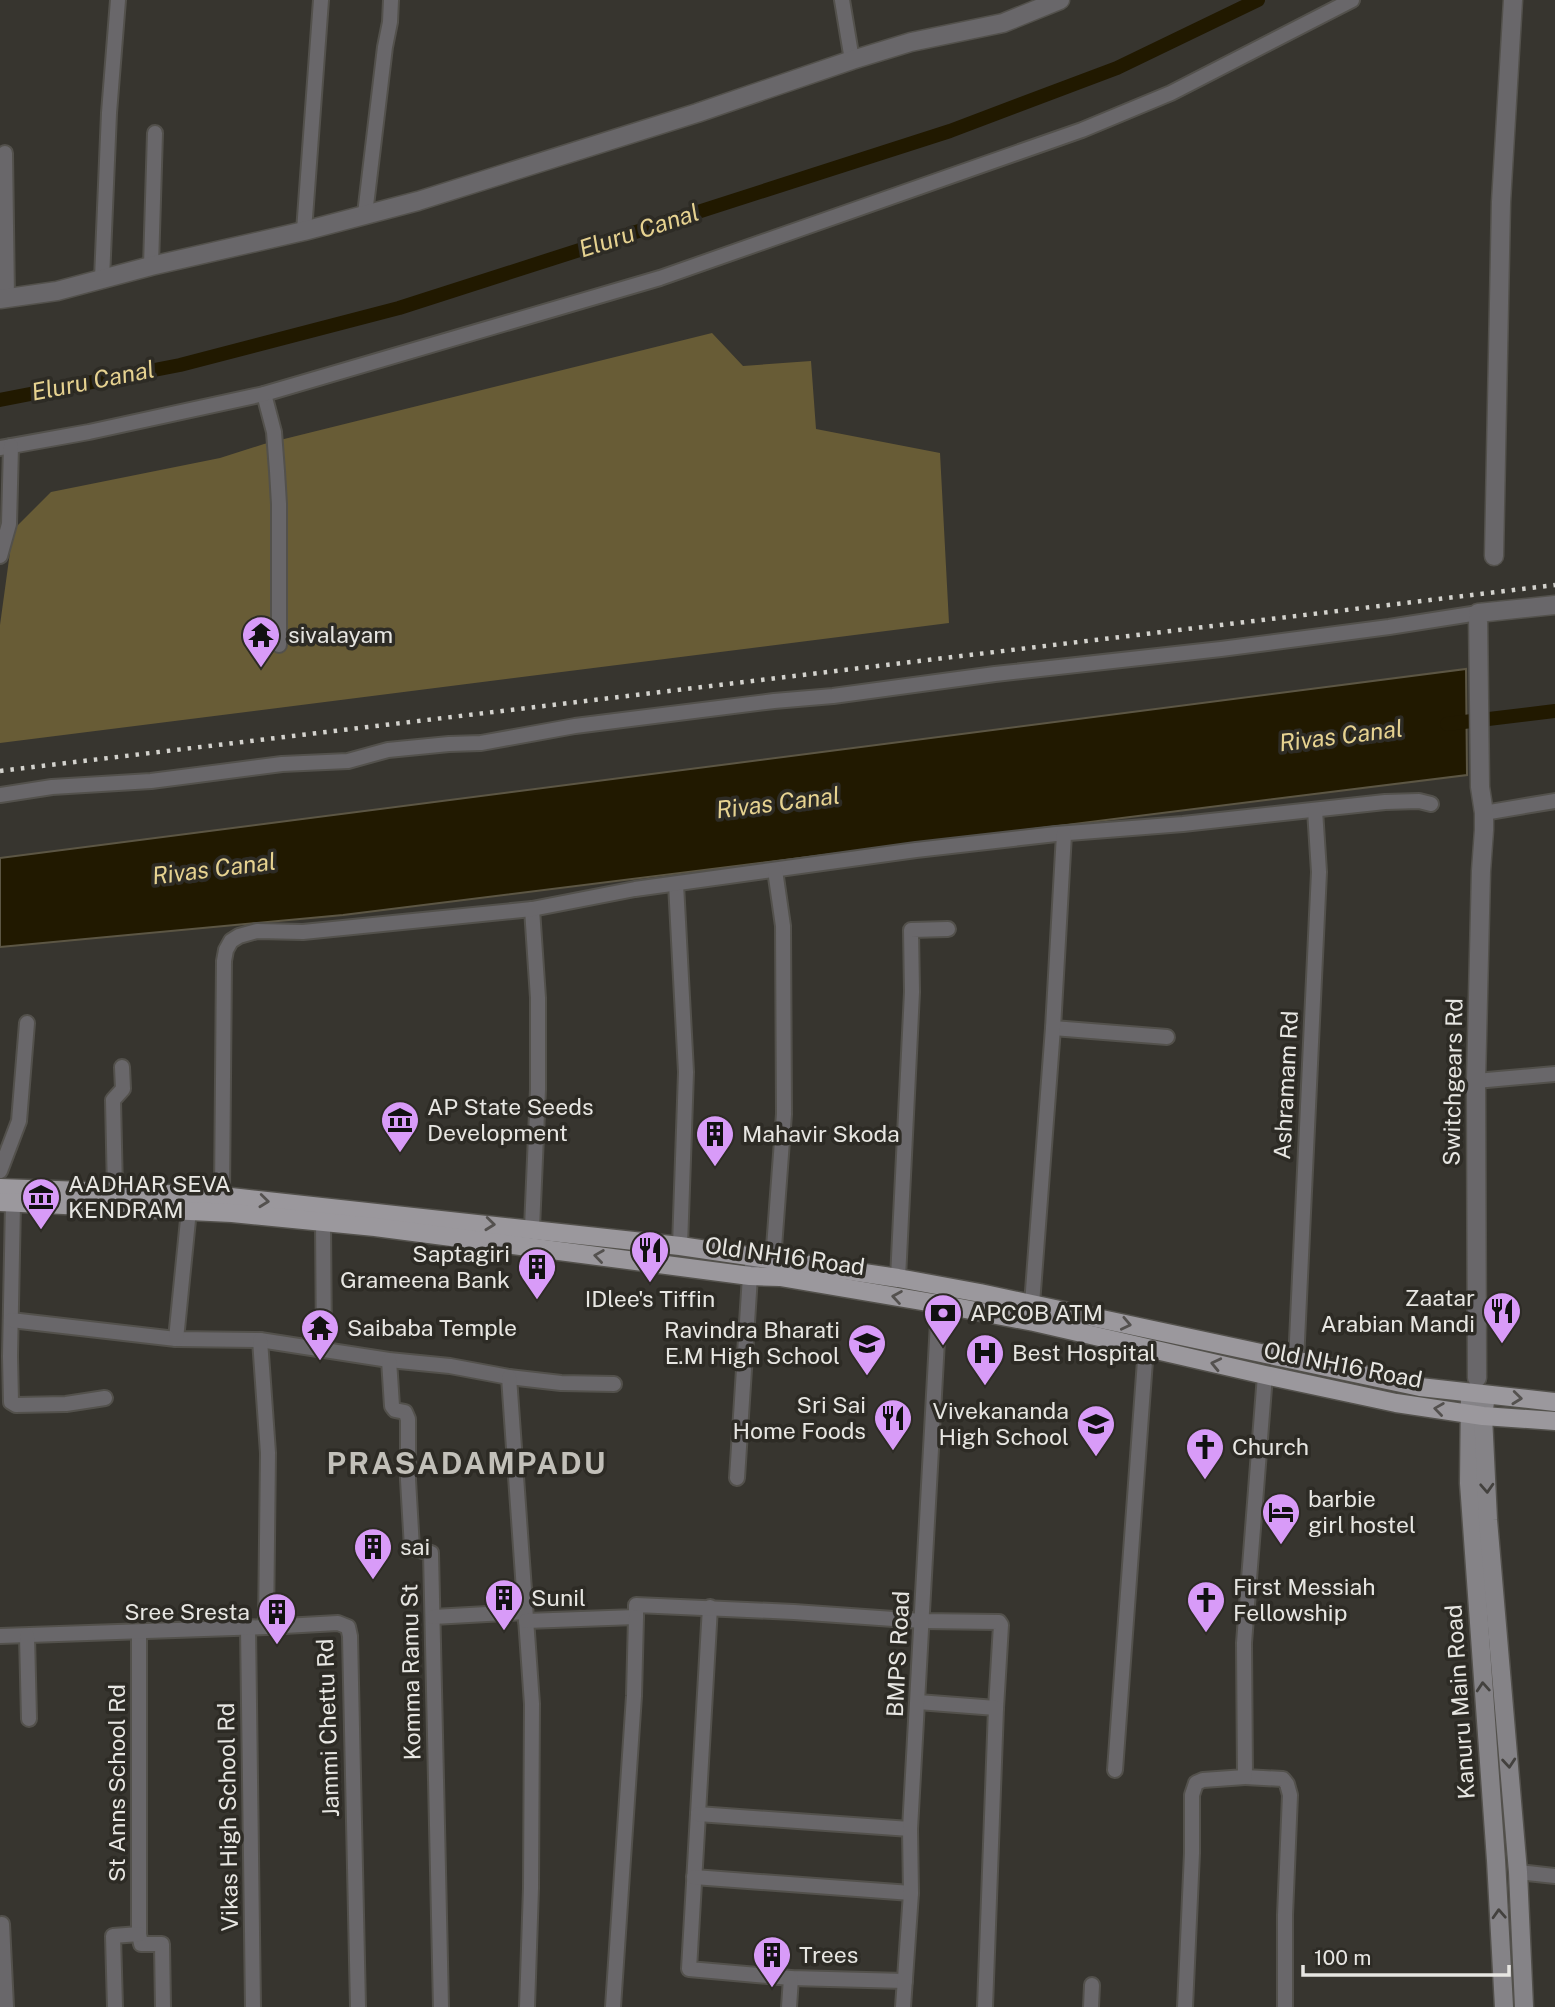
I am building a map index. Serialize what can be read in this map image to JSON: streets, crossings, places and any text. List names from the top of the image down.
{
  "streets": {
    "main road": ["Old NH16 Road", "Kanuru Main Road"],
    "street": [
      "Switchgears Rd",
      "Ashramam Rd",
      "BMPS Road",
      "Komma Ramu St",
      "Jammi Chettu Rd",
      "St Anns School Rd",
      "Vikas High School Rd"
    ]
  },
  "crossings": [
    ["Switchgears Rd", "Old NH16 Road"],
    ["Switchgears Rd", "Kanuru Main Road"],
    ["Ashramam Rd", "Old NH16 Road"],
    ["Old NH16 Road", "BMPS Road"],
    ["Old NH16 Road", "Kanuru Main Road"],
    ["Jammi Chettu Rd", "St Anns School Rd"],
    ["Jammi Chettu Rd", "Vikas High School Rd"]
  ],
  "districts": ["PRASADAMPADU"],
  "water": ["Eluru Canal", "Rivas Canal"],
  "places": {
    "temple": ["sivalayam", "Saibaba Temple"],
    "museum": ["AP State Seeds Development", "AADHAR SEVA KENDRAM"],
    "building": [
      "Mahavir Skoda",
      "Saptagiri Grameena Bank",
      "sai",
      "Sunil",
      "Sree Sresta",
      "Trees"
    ],
    "restaurant": ["IDlee's Tiffin", "Zaatar Arabian Mandi", "Sri Sai Home Foods"],
    "bank": ["APCOB ATM"],
    "school or university": ["Ravindra Bharati E.M High School", "Vivekananda High School"],
    "hospital": ["Best Hospital"],
    "church": ["Church", "First Messiah Fellowship"],
    "hotel": ["barbie girl hostel"]
  },
  "scale_bar": "100 m"
}
